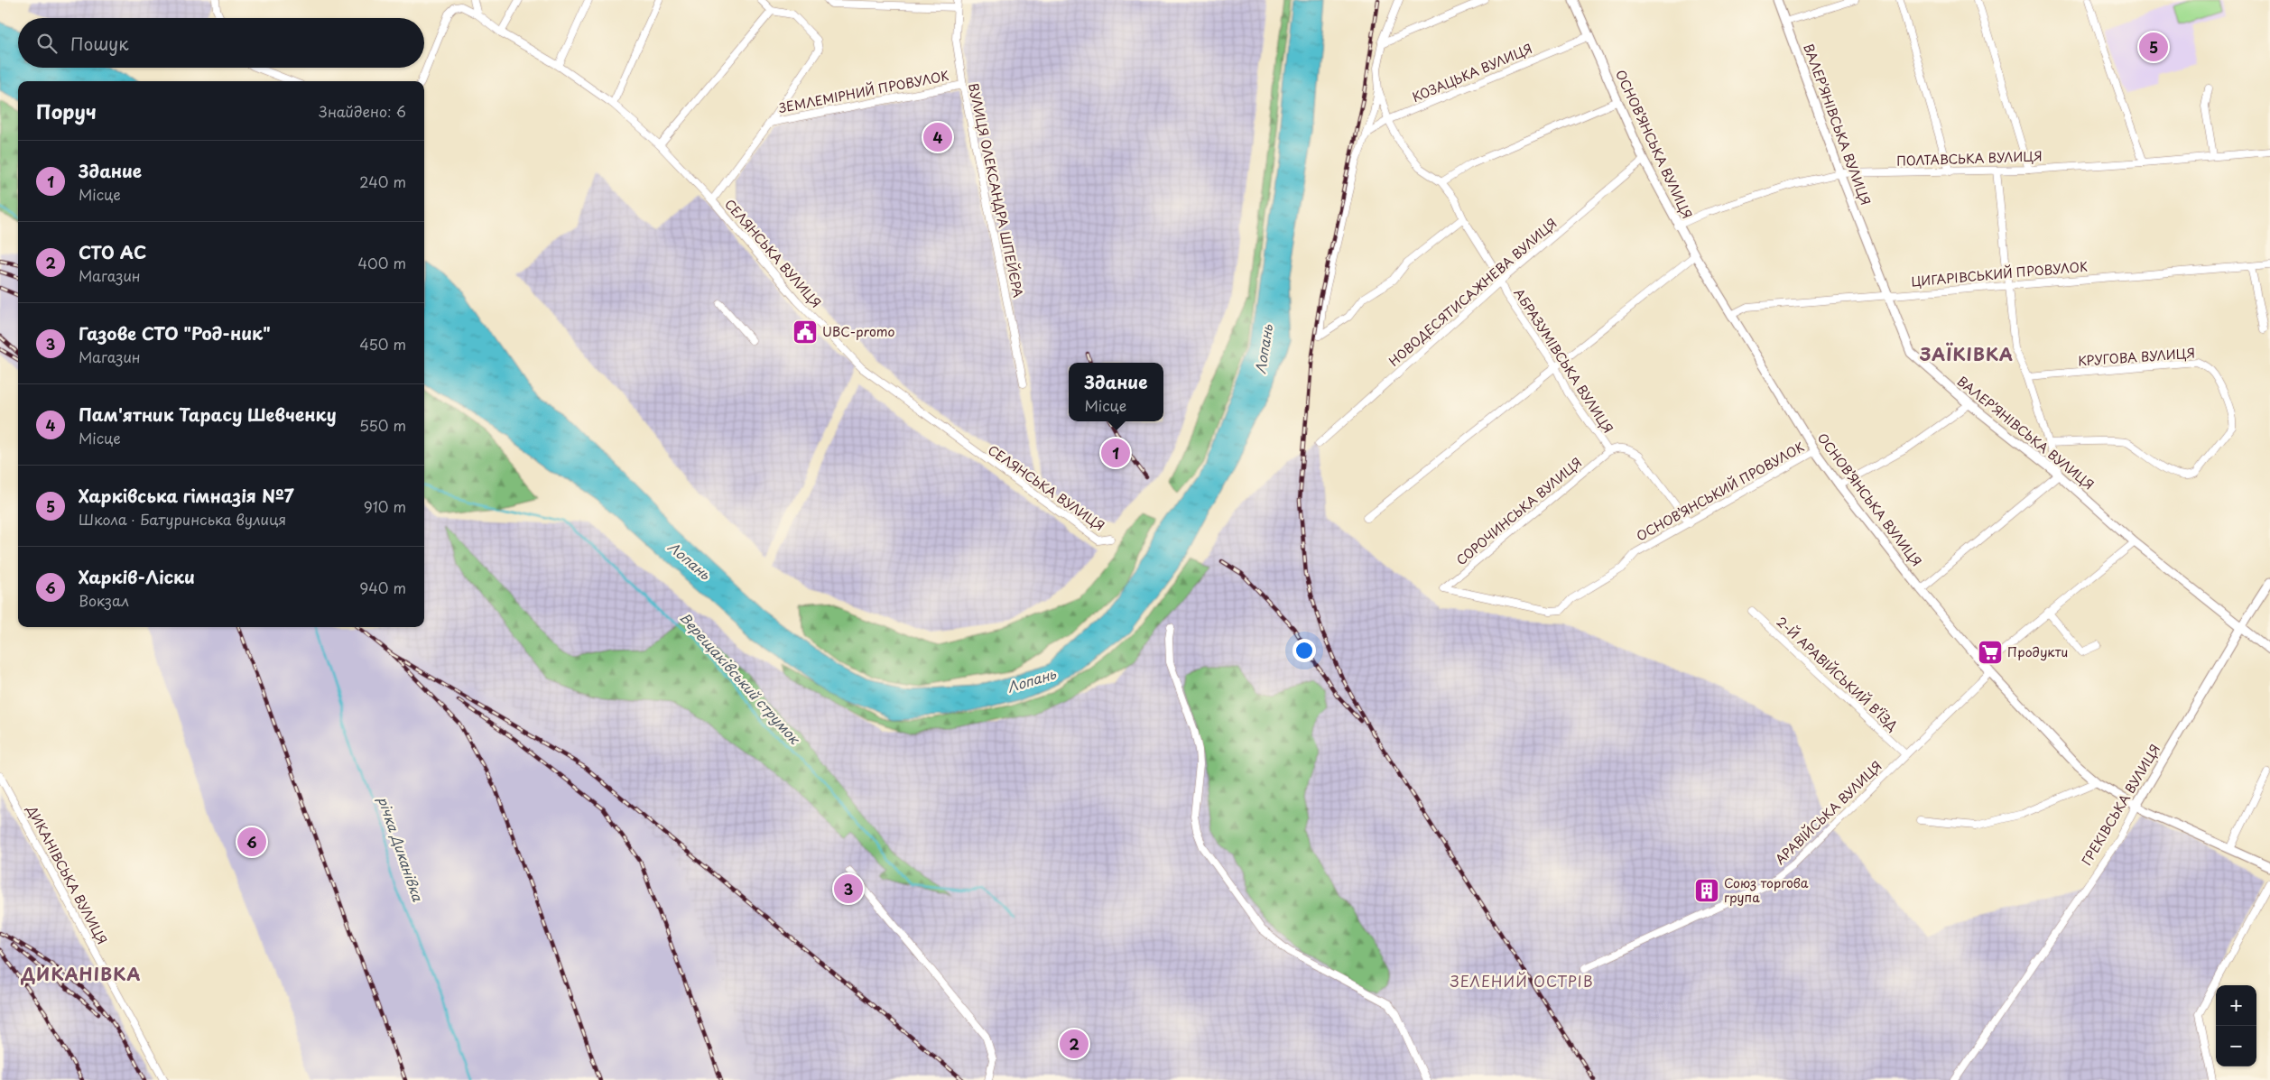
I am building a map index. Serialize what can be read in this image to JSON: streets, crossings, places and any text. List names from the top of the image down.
{
  "streets": {
    "street": [
      "КОЗАЦЬКА ВУЛИЦЯ",
      "ЗЕМЛЕМІРНИЙ ПРОВУЛОК",
      "ВАЛЕР’ЯНІВСЬКА ВУЛИЦЯ",
      "ОСНОВ’ЯНСЬКА ВУЛИЦЯ",
      "ПОЛТАВСЬКА ВУЛИЦЯ",
      "ВУЛИЦЯ ОЛЕКСАНДРА ШПЕЙЄРА",
      "СЕЛЯНСЬКА ВУЛИЦЯ",
      "ЦИГАРІВСЬКИЙ ПРОВУЛОК",
      "НОВОДЕСЯТИСАЖНЕВА ВУЛИЦЯ",
      "КРУГОВА ВУЛИЦЯ",
      "АБРАЗУМІВСЬКА ВУЛИЦЯ",
      "ОСНОВ’ЯНСЬКИЙ ПРОВУЛОК",
      "СОРОЧИНСЬКА ВУЛИЦЯ",
      "2-Й АРАВІЙСЬКИЙ В’ЇЗД",
      "ГРЕКІВСЬКА ВУЛИЦЯ",
      "АРАВІЙСЬКА ВУЛИЦЯ",
      "ДИКАНІВСЬКА ВУЛИЦЯ"
    ]
  },
  "crossings": [
    ["КОЗАЦЬКА ВУЛИЦЯ", "ОСНОВ’ЯНСЬКА ВУЛИЦЯ"],
    ["КОЗАЦЬКА ВУЛИЦЯ", "АБРАЗУМІВСЬКА ВУЛИЦЯ"],
    ["ЗЕМЛЕМІРНИЙ ПРОВУЛОК", "ВУЛИЦЯ ОЛЕКСАНДРА ШПЕЙЄРА"],
    ["ВАЛЕР’ЯНІВСЬКА ВУЛИЦЯ", "ПОЛТАВСЬКА ВУЛИЦЯ"],
    ["ВАЛЕР’ЯНІВСЬКА ВУЛИЦЯ", "ЦИГАРІВСЬКИЙ ПРОВУЛОК"],
    ["ВАЛЕР’ЯНІВСЬКА ВУЛИЦЯ", "ГРЕКІВСЬКА ВУЛИЦЯ"],
    ["ВАЛЕР’ЯНІВСЬКА ВУЛИЦЯ", "АРАВІЙСЬКА ВУЛИЦЯ"],
    ["ОСНОВ’ЯНСЬКА ВУЛИЦЯ", "ПОЛТАВСЬКА ВУЛИЦЯ"],
    ["ОСНОВ’ЯНСЬКА ВУЛИЦЯ", "ЦИГАРІВСЬКИЙ ПРОВУЛОК"],
    ["ОСНОВ’ЯНСЬКА ВУЛИЦЯ", "НОВОДЕСЯТИСАЖНЕВА ВУЛИЦЯ"],
    ["ОСНОВ’ЯНСЬКА ВУЛИЦЯ", "ОСНОВ’ЯНСЬКИЙ ПРОВУЛОК"],
    ["ОСНОВ’ЯНСЬКА ВУЛИЦЯ", "ГРЕКІВСЬКА ВУЛИЦЯ"],
    ["ОСНОВ’ЯНСЬКА ВУЛИЦЯ", "АРАВІЙСЬКА ВУЛИЦЯ"],
    ["НОВОДЕСЯТИСАЖНЕВА ВУЛИЦЯ", "АБРАЗУМІВСЬКА ВУЛИЦЯ"],
    ["АБРАЗУМІВСЬКА ВУЛИЦЯ", "ОСНОВ’ЯНСЬКИЙ ПРОВУЛОК"],
    ["АБРАЗУМІВСЬКА ВУЛИЦЯ", "СОРОЧИНСЬКА ВУЛИЦЯ"],
    ["ОСНОВ’ЯНСЬКИЙ ПРОВУЛОК", "СОРОЧИНСЬКА ВУЛИЦЯ"],
    ["2-Й АРАВІЙСЬКИЙ В’ЇЗД", "АРАВІЙСЬКА ВУЛИЦЯ"]
  ],
  "districts": ["ЗАЇКІВКА", "ДИКАНІВКА", "ЗЕЛЕНИЙ ОСТРІВ"],
  "water": ["Лопань", "Верещаківський струмок", "річка Диканівка"],
  "places": {
    "public building": ["UBC-promo"],
    "supermarket": ["Продукти"],
    "building": ["Союз торгова група"]
  },
  "page": {
    "search": "Пошук",
    "pins": [
      "5",
      "4",
      "1",
      "6",
      "3",
      "2"
    ],
    "heading": ["Поруч", "Знайдено: 6"],
    "list": [
      {
        "mark": "1",
        "name": "Здание",
        "note": "Місце",
        "value": "240 m"
      },
      {
        "mark": "2",
        "name": "СТО АС",
        "note": "Магазин",
        "value": "400 m"
      },
      {
        "mark": "3",
        "name": "Газове СТО \"Род-ник\"",
        "note": "Магазин",
        "value": "450 m"
      },
      {
        "mark": "4",
        "name": "Пам'ятник Тарасу Шевченку",
        "note": "Місце",
        "value": "550 m"
      },
      {
        "mark": "5",
        "name": "Харківська гімназія №7",
        "note": "Школа · Батуринська вулиця",
        "value": "910 m"
      },
      {
        "mark": "6",
        "name": "Харків-Ліски",
        "note": "Вокзал",
        "value": "940 m"
      }
    ],
    "popup": ["Здание", "Місце"],
    "map_buttons": ["+", "−"]
  }
}
